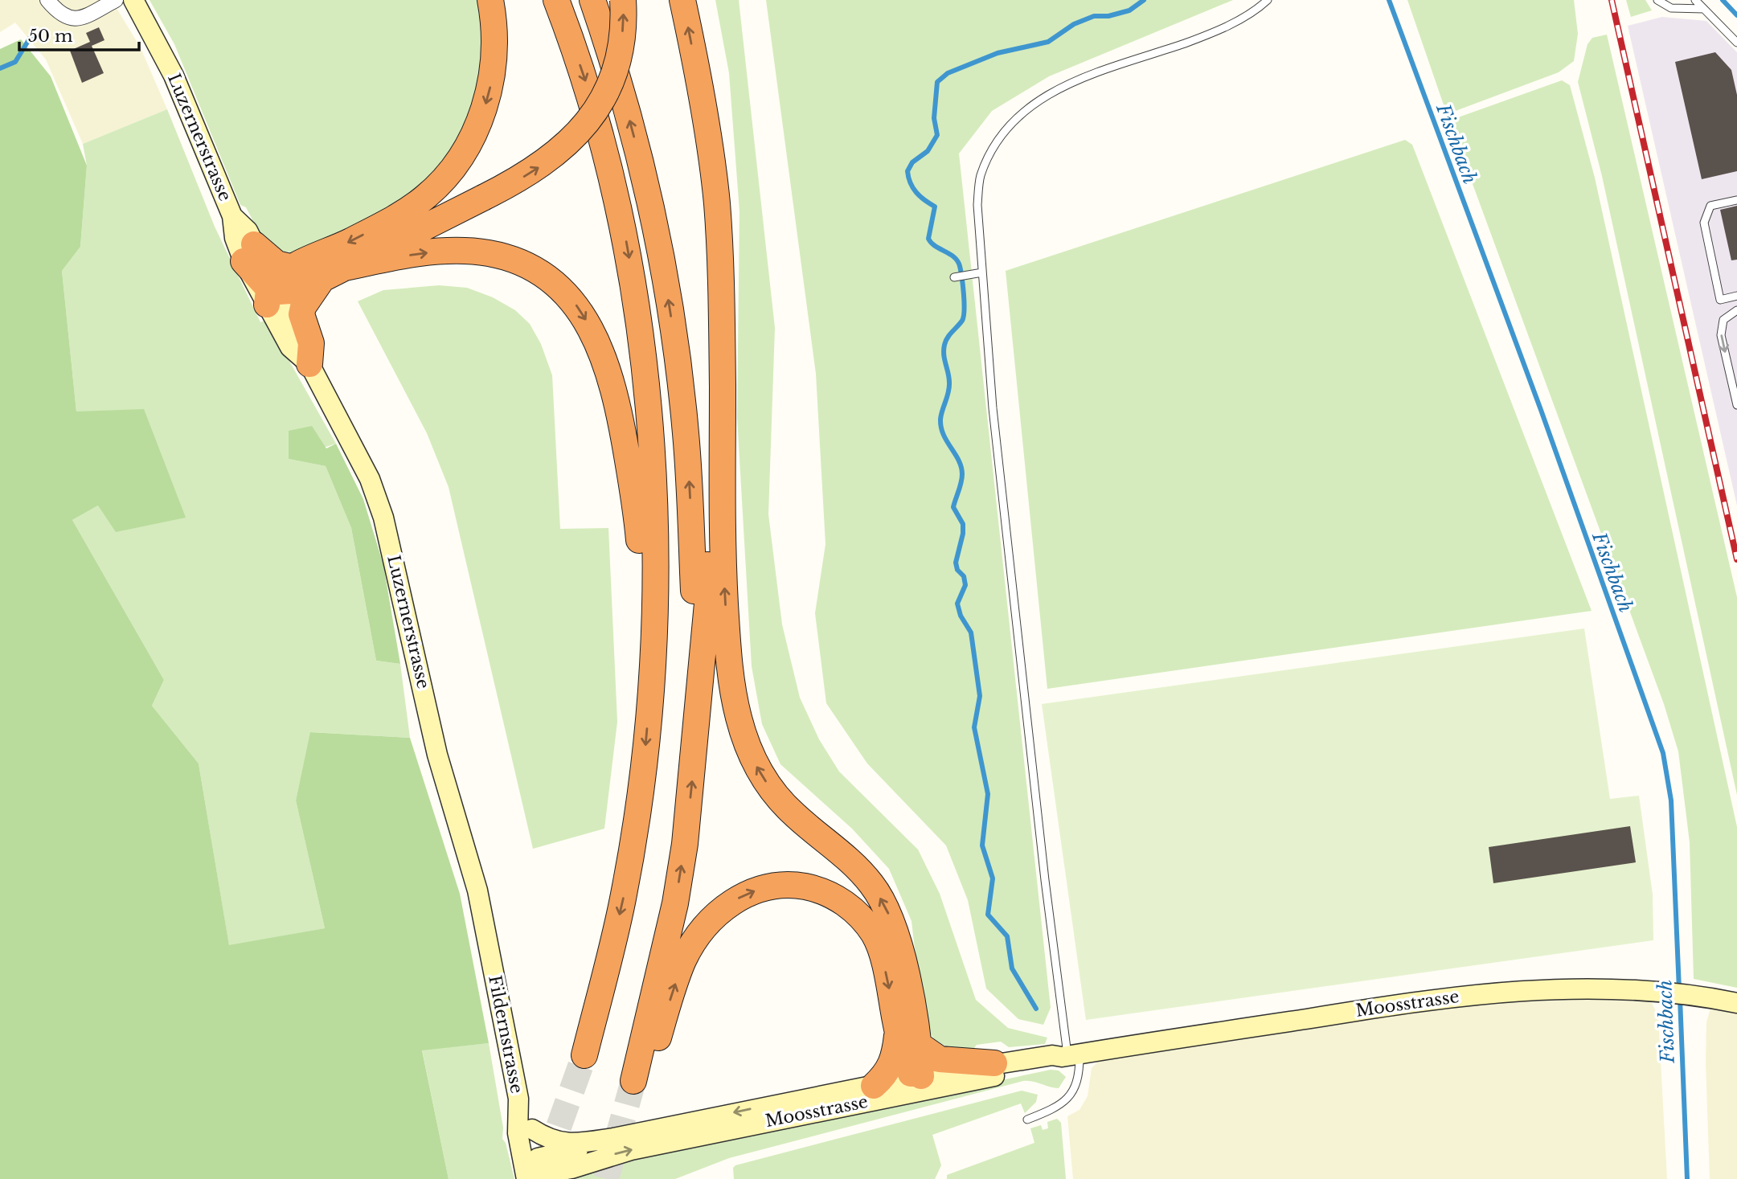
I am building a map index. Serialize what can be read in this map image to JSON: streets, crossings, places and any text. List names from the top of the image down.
{
  "streets": {
    "main road": ["Luzernerstrasse", "Moosstrasse", "Fildernstrasse"]
  },
  "crossings": [
    ["Luzernerstrasse", "Fildernstrasse"],
    ["Moosstrasse", "Fildernstrasse"]
  ],
  "water": ["Fischbach"],
  "scale_bar": "50 m"
}
